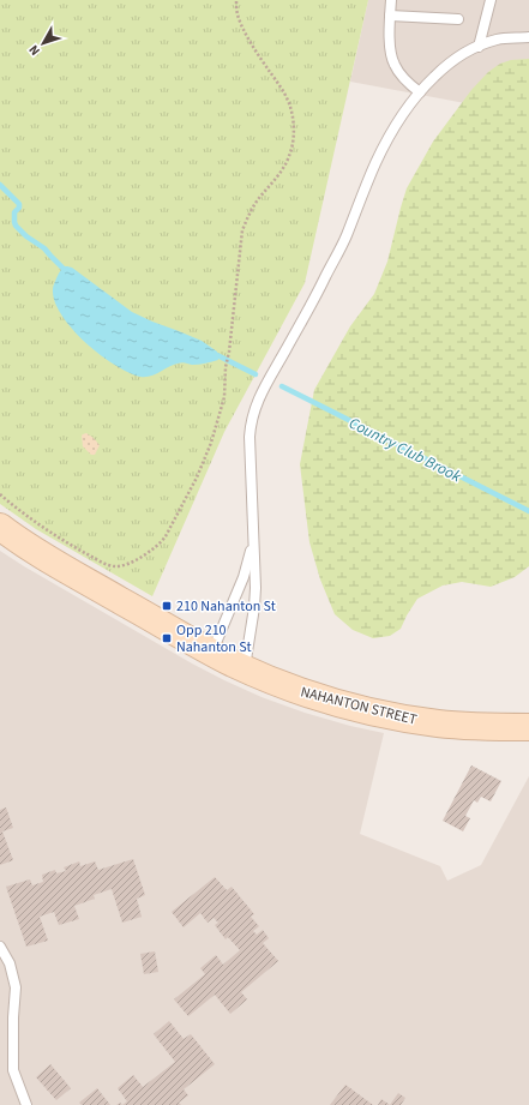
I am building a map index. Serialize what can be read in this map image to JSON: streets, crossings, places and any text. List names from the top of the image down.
{
  "streets": {
    "main road": ["NAHANTON STREET"]
  },
  "water": ["Country Club Brook"],
  "places": {
    "transit": ["210 Nahanton St", "Opp 210 Nahanton St"]
  },
  "north": "bottom left"
}
